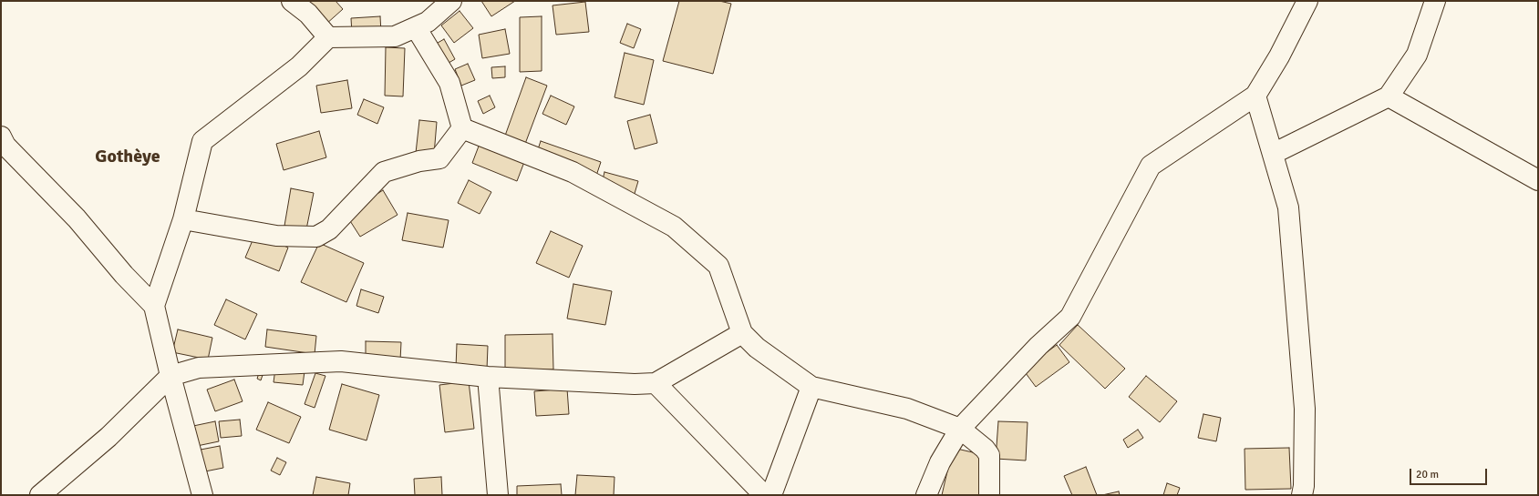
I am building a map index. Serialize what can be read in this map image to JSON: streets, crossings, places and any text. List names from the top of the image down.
{
  "districts": ["Gothèye"],
  "scale_bar": "20 m"
}
